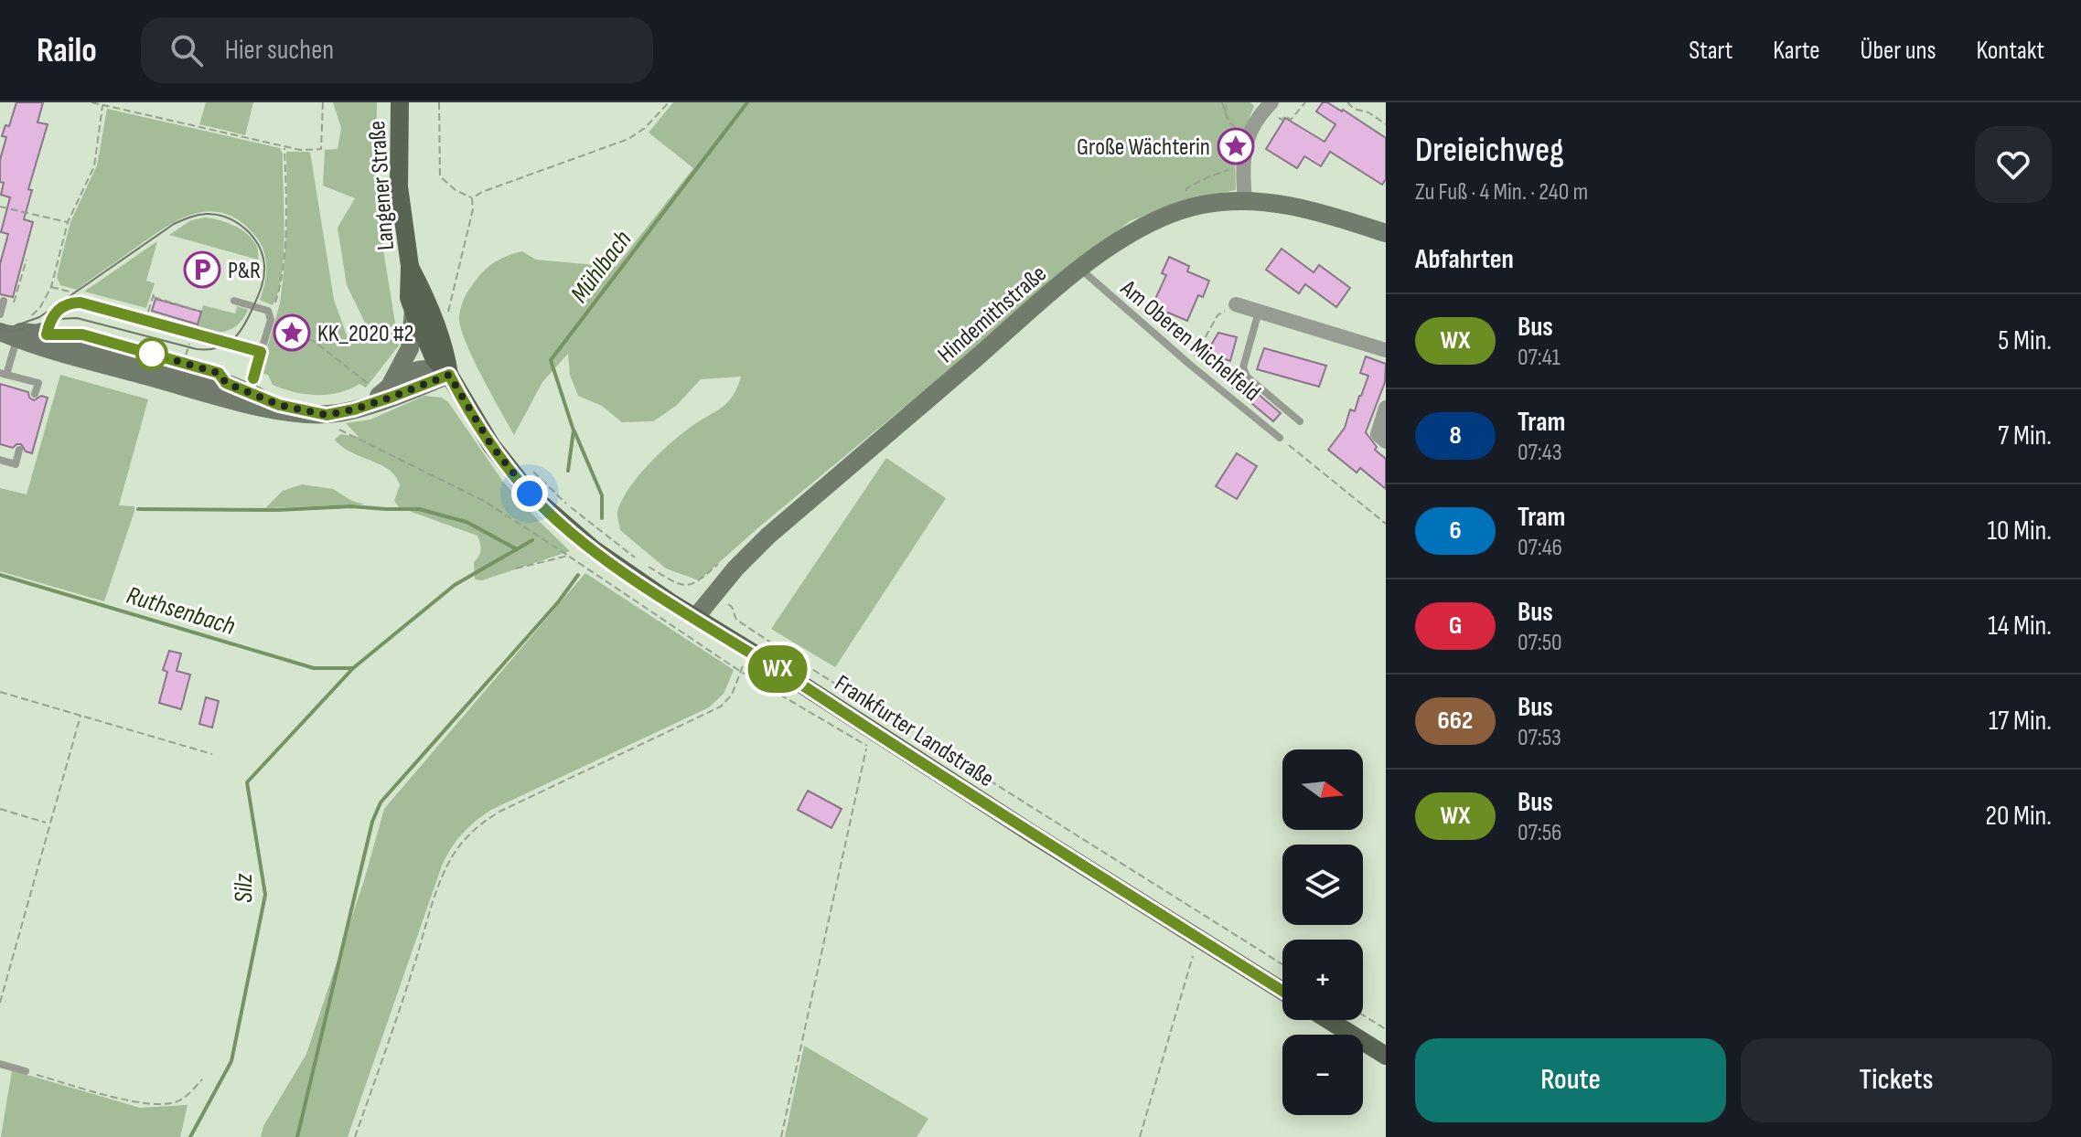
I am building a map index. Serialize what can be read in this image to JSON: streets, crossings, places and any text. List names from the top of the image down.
{
  "streets": {
    "main road": ["Langener Straße", "Frankfurter Landstraße"],
    "street": ["Hindemithstraße"],
    "lane": ["Am Oberen Michelfeld"]
  },
  "crossings": [
    ["Langener Straße", "Frankfurter Landstraße"],
    ["Hindemithstraße", "Am Oberen Michelfeld"],
    ["Hindemithstraße", "Frankfurter Landstraße"]
  ],
  "water": ["Mühlbach", "Ruthsenbach", "Silz"],
  "places": {
    "place": ["Große Wächterin", "KK_2020 #2"],
    "parking": ["P&R"]
  },
  "lines": ["bus line WX"],
  "north": "right",
  "page": {
    "header": "Railo",
    "search": "Hier suchen",
    "nav": [
      "Start",
      "Karte",
      "Über uns",
      "Kontakt"
    ],
    "on_map": "WX",
    "heading": [
      ["Dreieichweg", "Zu Fuß · 4 Min. · 240 m"],
      "Abfahrten"
    ],
    "list": [
      {
        "mark": "WX",
        "name": "Bus",
        "note": "07:41",
        "value": "5 Min."
      },
      {
        "mark": "8",
        "name": "Tram",
        "note": "07:43",
        "value": "7 Min."
      },
      {
        "mark": "6",
        "name": "Tram",
        "note": "07:46",
        "value": "10 Min."
      },
      {
        "mark": "G",
        "name": "Bus",
        "note": "07:50",
        "value": "14 Min."
      },
      {
        "mark": "662",
        "name": "Bus",
        "note": "07:53",
        "value": "17 Min."
      },
      {
        "mark": "WX",
        "name": "Bus",
        "note": "07:56",
        "value": "20 Min."
      }
    ],
    "map_buttons": ["+", "−"],
    "buttons": ["Route", "Tickets"]
  }
}
